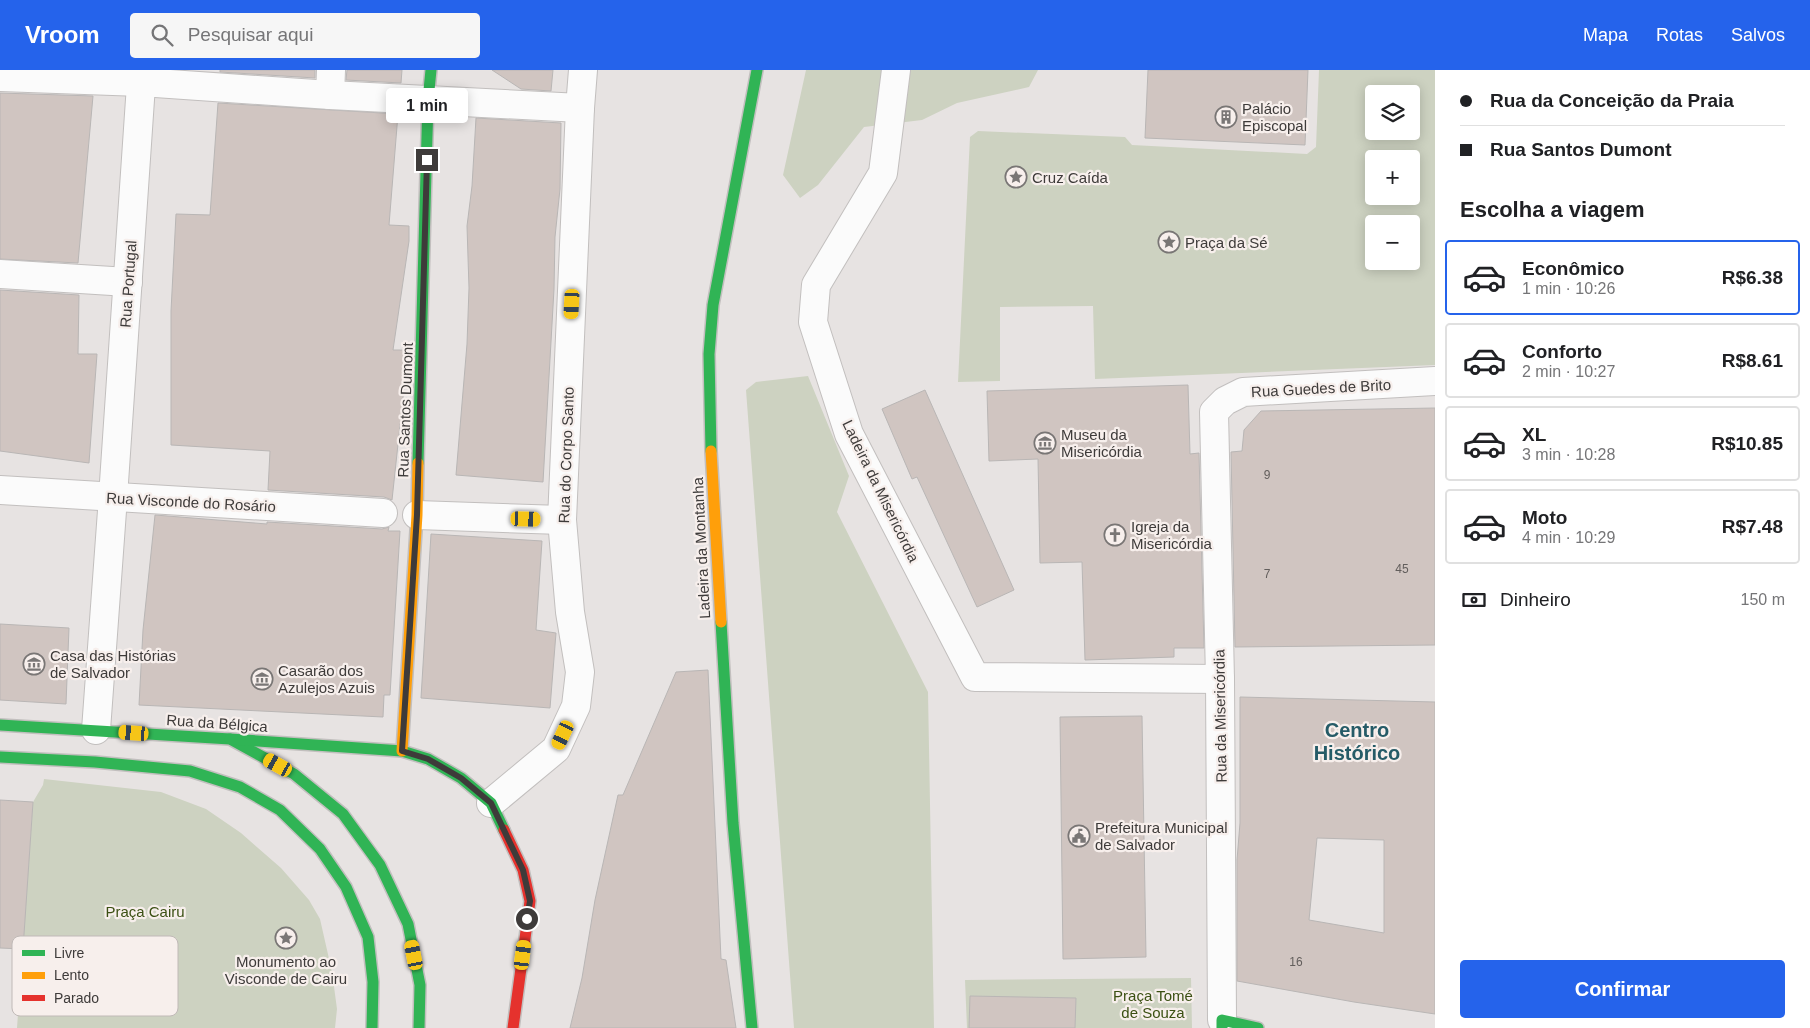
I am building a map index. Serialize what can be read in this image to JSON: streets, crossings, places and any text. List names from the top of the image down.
{
  "streets": {
    "street": [
      "Rua Portugal",
      "Rua Guedes de Brito",
      "Rua Santos Dumont",
      "Rua do Corpo Santo",
      "Ladeira da Misericórdia",
      "Rua Visconde do Rosário",
      "Ladeira da Montanha",
      "Rua da Misericórdia",
      "Rua da Bélgica"
    ]
  },
  "crossings": [
    ["Rua Portugal", "Rua Visconde do Rosário"],
    ["Rua Portugal", "Rua da Bélgica"],
    ["Rua Guedes de Brito", "Rua da Misericórdia"],
    ["Rua Santos Dumont", "Rua da Bélgica"],
    ["Rua do Corpo Santo", "Rua da Bélgica"],
    ["Ladeira da Misericórdia", "Rua da Misericórdia"]
  ],
  "districts": ["Centro Histórico"],
  "parks": ["Praça Cairu", "Praça Tomé de Souza"],
  "places": {
    "building": ["Palácio Episcopal"],
    "place": ["Cruz Caída", "Praça da Sé", "Monumento ao Visconde de Cairu"],
    "museum": ["Museu da Misericórdia", "Casa das Histórias de Salvador", "Casarão dos Azulejos Azuis"],
    "church": ["Igreja da Misericórdia"],
    "public building": ["Prefeitura Municipal de Salvador"]
  },
  "house_numbers": [
    "9",
    "45",
    "7",
    "16"
  ],
  "legend": ["Livre", "Lento", "Parado"],
  "page": {
    "header": "Vroom",
    "search": "Pesquisar aqui",
    "nav": ["Mapa", "Rotas", "Salvos"],
    "banner": ["Rua da Conceição da Praia", "Rua Santos Dumont"],
    "map_buttons": ["+", "−"],
    "bubble": "1 min",
    "heading": "Escolha a viagem",
    "list": [
      {
        "name": "Econômico",
        "note": "1 min · 10:26",
        "value": "R$6.38"
      },
      {
        "name": "Conforto",
        "note": "2 min · 10:27",
        "value": "R$8.61"
      },
      {
        "name": "XL",
        "note": "3 min · 10:28",
        "value": "R$10.85"
      },
      {
        "name": "Moto",
        "note": "4 min · 10:29",
        "value": "R$7.48"
      }
    ],
    "pay": ["Dinheiro", "150 m"],
    "buttons": "Confirmar"
  }
}
